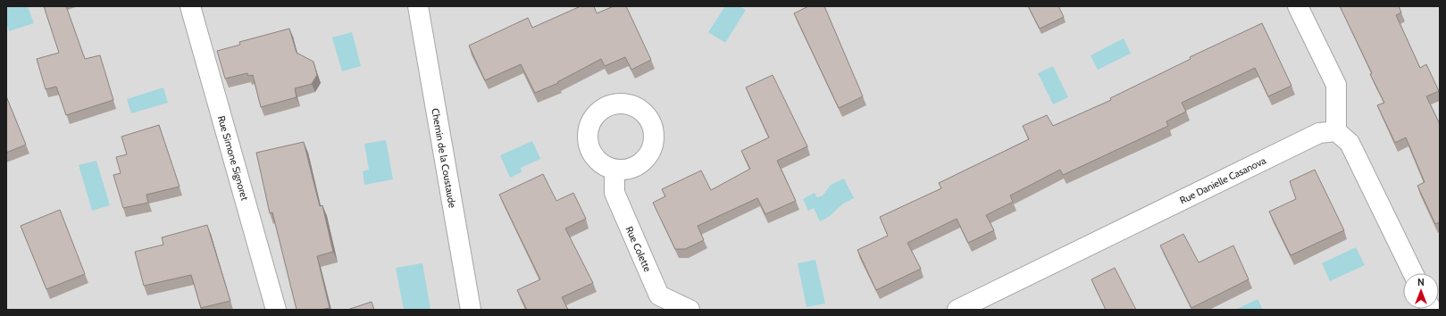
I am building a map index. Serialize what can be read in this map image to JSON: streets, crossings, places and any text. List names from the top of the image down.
{
  "streets": {
    "street": [
      "Rue Simone Signoret",
      "Chemin de la Coustaude",
      "Rue Danielle Casanova",
      "Rue Colette"
    ]
  },
  "north": "top"
}
